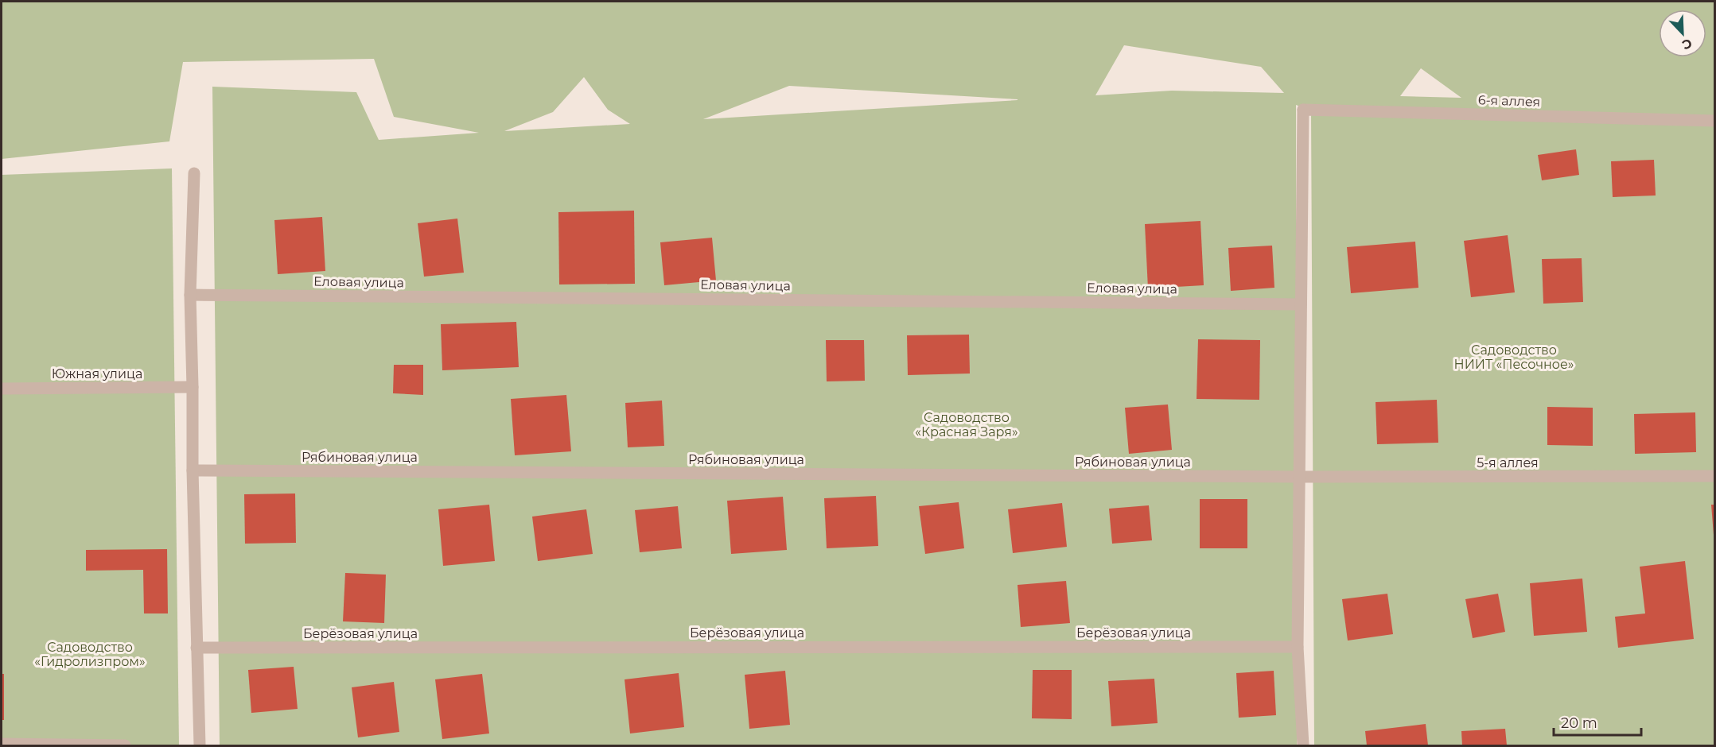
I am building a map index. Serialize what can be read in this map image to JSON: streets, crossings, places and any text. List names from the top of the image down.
{
  "streets": {
    "street": [
      "6-я аллея",
      "Еловая улица",
      "Южная улица",
      "Рябиновая улица",
      "5-я аллея",
      "Берёзовая улица"
    ]
  },
  "crossings": [
    ["6-я аллея", "Еловая улица"],
    ["Рябиновая улица", "5-я аллея"]
  ],
  "parks": ["Садоводство НИИТ «Песочное»", "Садоводство «Красная Заря»", "Садоводство «Гидролизпром»"],
  "scale_bar": "20 m",
  "north": "bottom right"
}
